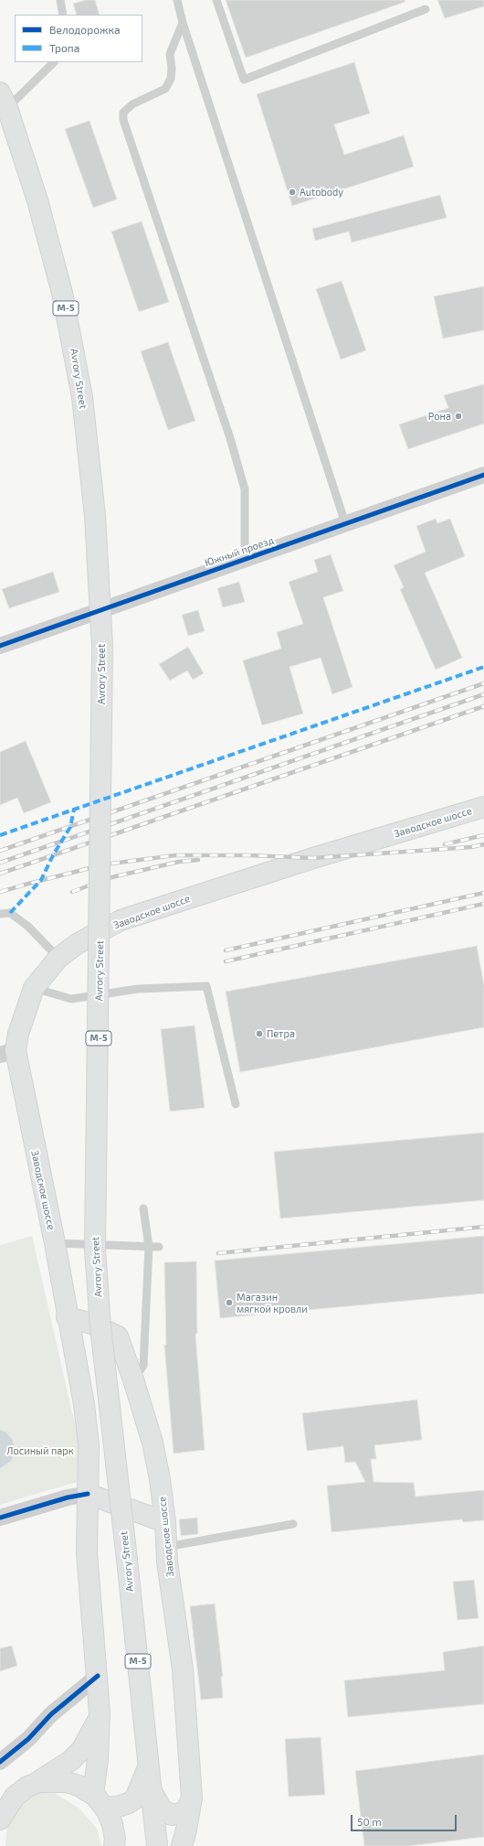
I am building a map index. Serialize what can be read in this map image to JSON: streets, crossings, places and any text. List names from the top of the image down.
{
  "streets": {
    "main road": ["М-5", "Avrory Street", "Заводское шоссе"],
    "street": ["Южный проезд"]
  },
  "parks": ["Лосиный парк"],
  "places": [
    "Autobody",
    "Рона",
    "Петра",
    "Магазин мягкой кровли"
  ],
  "legend": ["Велодорожка", "Тропа"],
  "scale_bar": "50 m"
}
